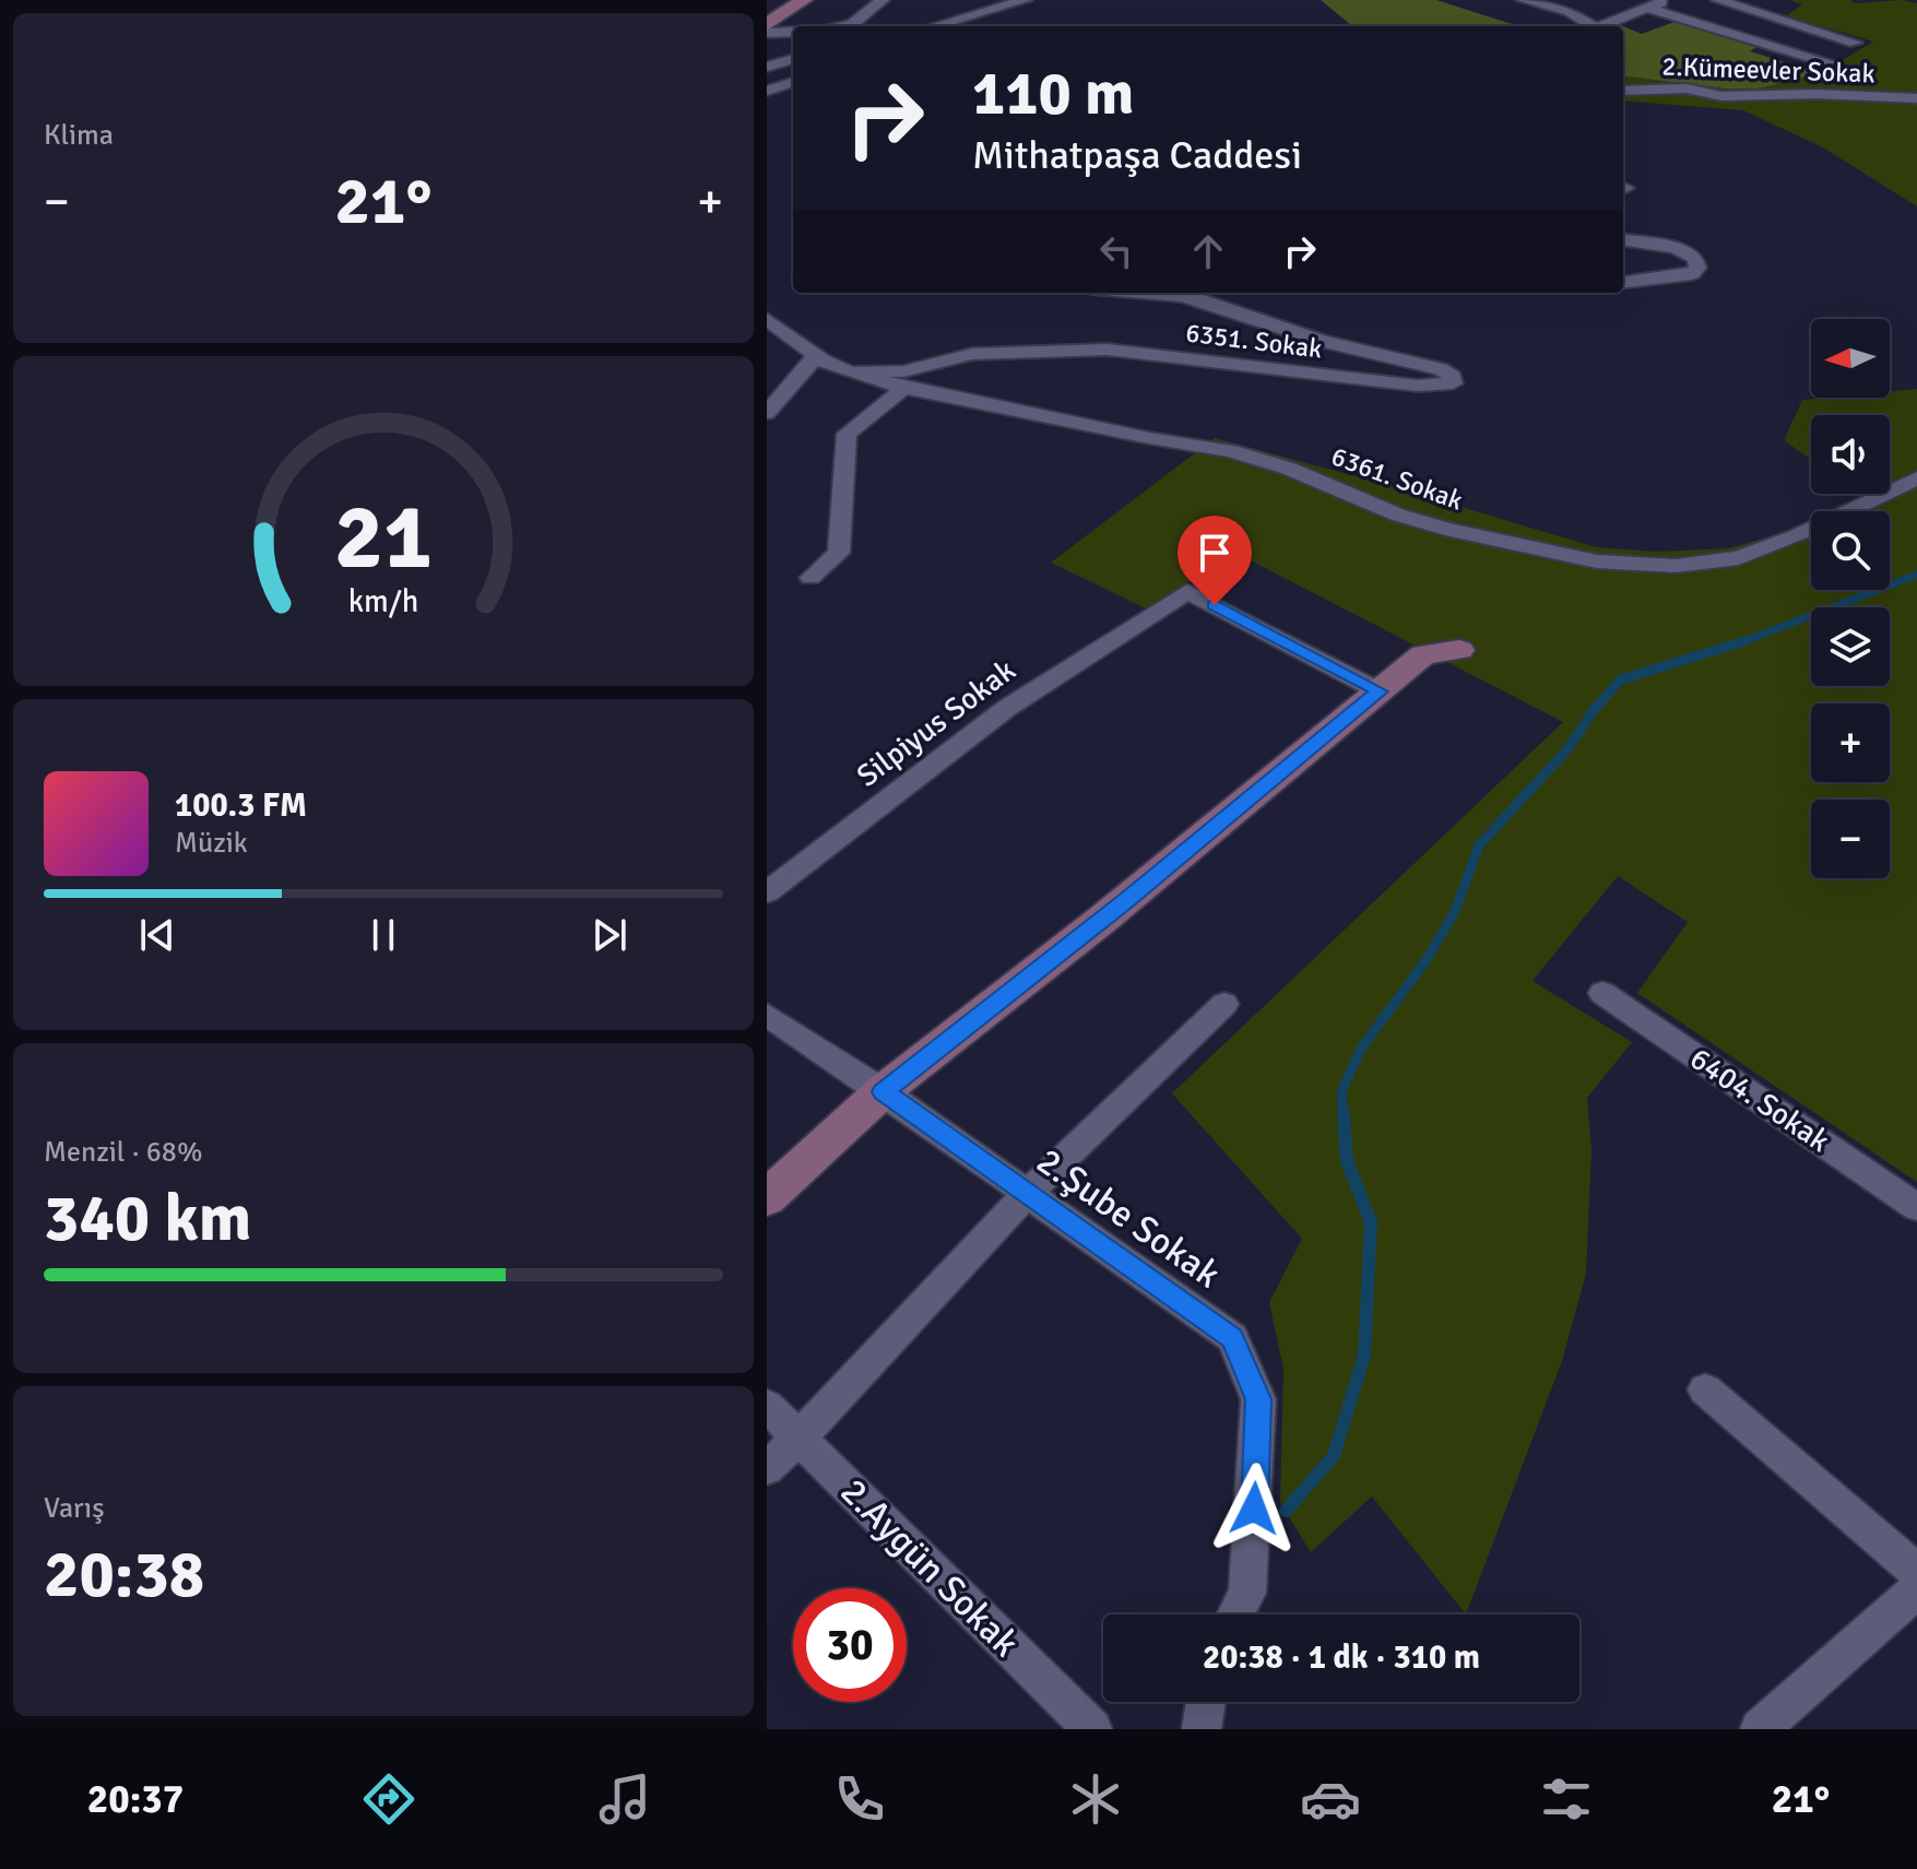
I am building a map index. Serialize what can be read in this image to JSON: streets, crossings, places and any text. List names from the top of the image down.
{
  "streets": {
    "street": [
      "2.Kümeevler Sokak",
      "6351. Sokak",
      "6361. Sokak",
      "Silpiyus Sokak",
      "6404. Sokak",
      "2.Şube Sokak",
      "2.Aygün Sokak"
    ]
  },
  "crossings": [
    ["6351. Sokak", "6361. Sokak"]
  ],
  "north": "left",
  "page": {
    "tile": [
      "Klima",
      ["Menzil · 68%", "340 km"],
      ["Varış", "20:38"]
    ],
    "turn": ["110 m", "Mithatpaşa Caddesi"],
    "heat": ["−", "21°", "+"],
    "map_buttons": ["+", "−"],
    "song": ["100.3 FM", "Müzik"],
    "limit": "30",
    "trip": "20:38 · 1 dk · 310 m",
    "tabs": ["20:37", "21°"],
    "gauge": ["21", "km/h"]
  }
}
